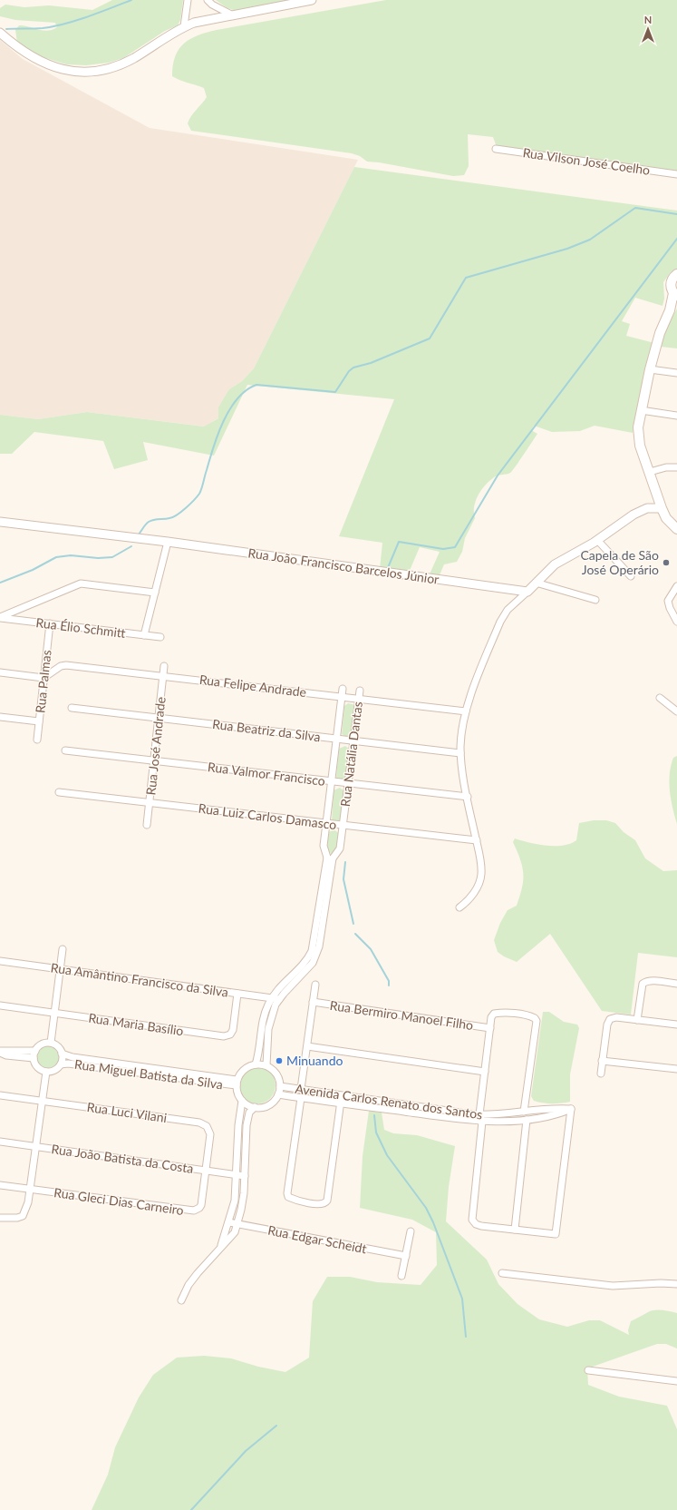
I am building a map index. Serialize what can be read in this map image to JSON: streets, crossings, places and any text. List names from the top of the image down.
{
  "streets": {
    "street": [
      "Rua Vilson José Coelho",
      "Rua João Francisco Barcelos Júnior",
      "Rua Élio Schmitt",
      "Rua Palmas",
      "Rua Felipe Andrade",
      "Rua Beatriz da Silva",
      "Rua José Andrade",
      "Rua Natália Dantas",
      "Rua Valmor Francisco",
      "Rua Luiz Carlos Damasco",
      "Rua Amântino Francisco da Silva",
      "Rua Bermiro Manoel Filho",
      "Rua Maria Basílio",
      "Rua Miguel Batista da Silva",
      "Avenida Carlos Renato dos Santos",
      "Rua Luci Vilani",
      "Rua João Batista da Costa",
      "Rua Gleci Dias Carneiro",
      "Rua Edgar Scheidt"
    ]
  },
  "crossings": [
    ["Rua Élio Schmitt", "Rua Palmas"],
    ["Rua Palmas", "Rua Felipe Andrade"],
    ["Rua Felipe Andrade", "Rua José Andrade"],
    ["Rua Felipe Andrade", "Rua Natália Dantas"],
    ["Rua Beatriz da Silva", "Rua José Andrade"],
    ["Rua Beatriz da Silva", "Rua Natália Dantas"],
    ["Rua José Andrade", "Rua Valmor Francisco"],
    ["Rua José Andrade", "Rua Luiz Carlos Damasco"],
    ["Rua Natália Dantas", "Rua Valmor Francisco"],
    ["Rua Natália Dantas", "Rua Luiz Carlos Damasco"],
    ["Rua Amântino Francisco da Silva", "Rua Maria Basílio"],
    ["Rua Miguel Batista da Silva", "Avenida Carlos Renato dos Santos"],
    ["Rua Luci Vilani", "Rua João Batista da Costa"],
    ["Rua Luci Vilani", "Rua Gleci Dias Carneiro"],
    ["Rua João Batista da Costa", "Rua Gleci Dias Carneiro"]
  ],
  "places": ["Capela de São José Operário", "Minuando"],
  "north": "top"
}
